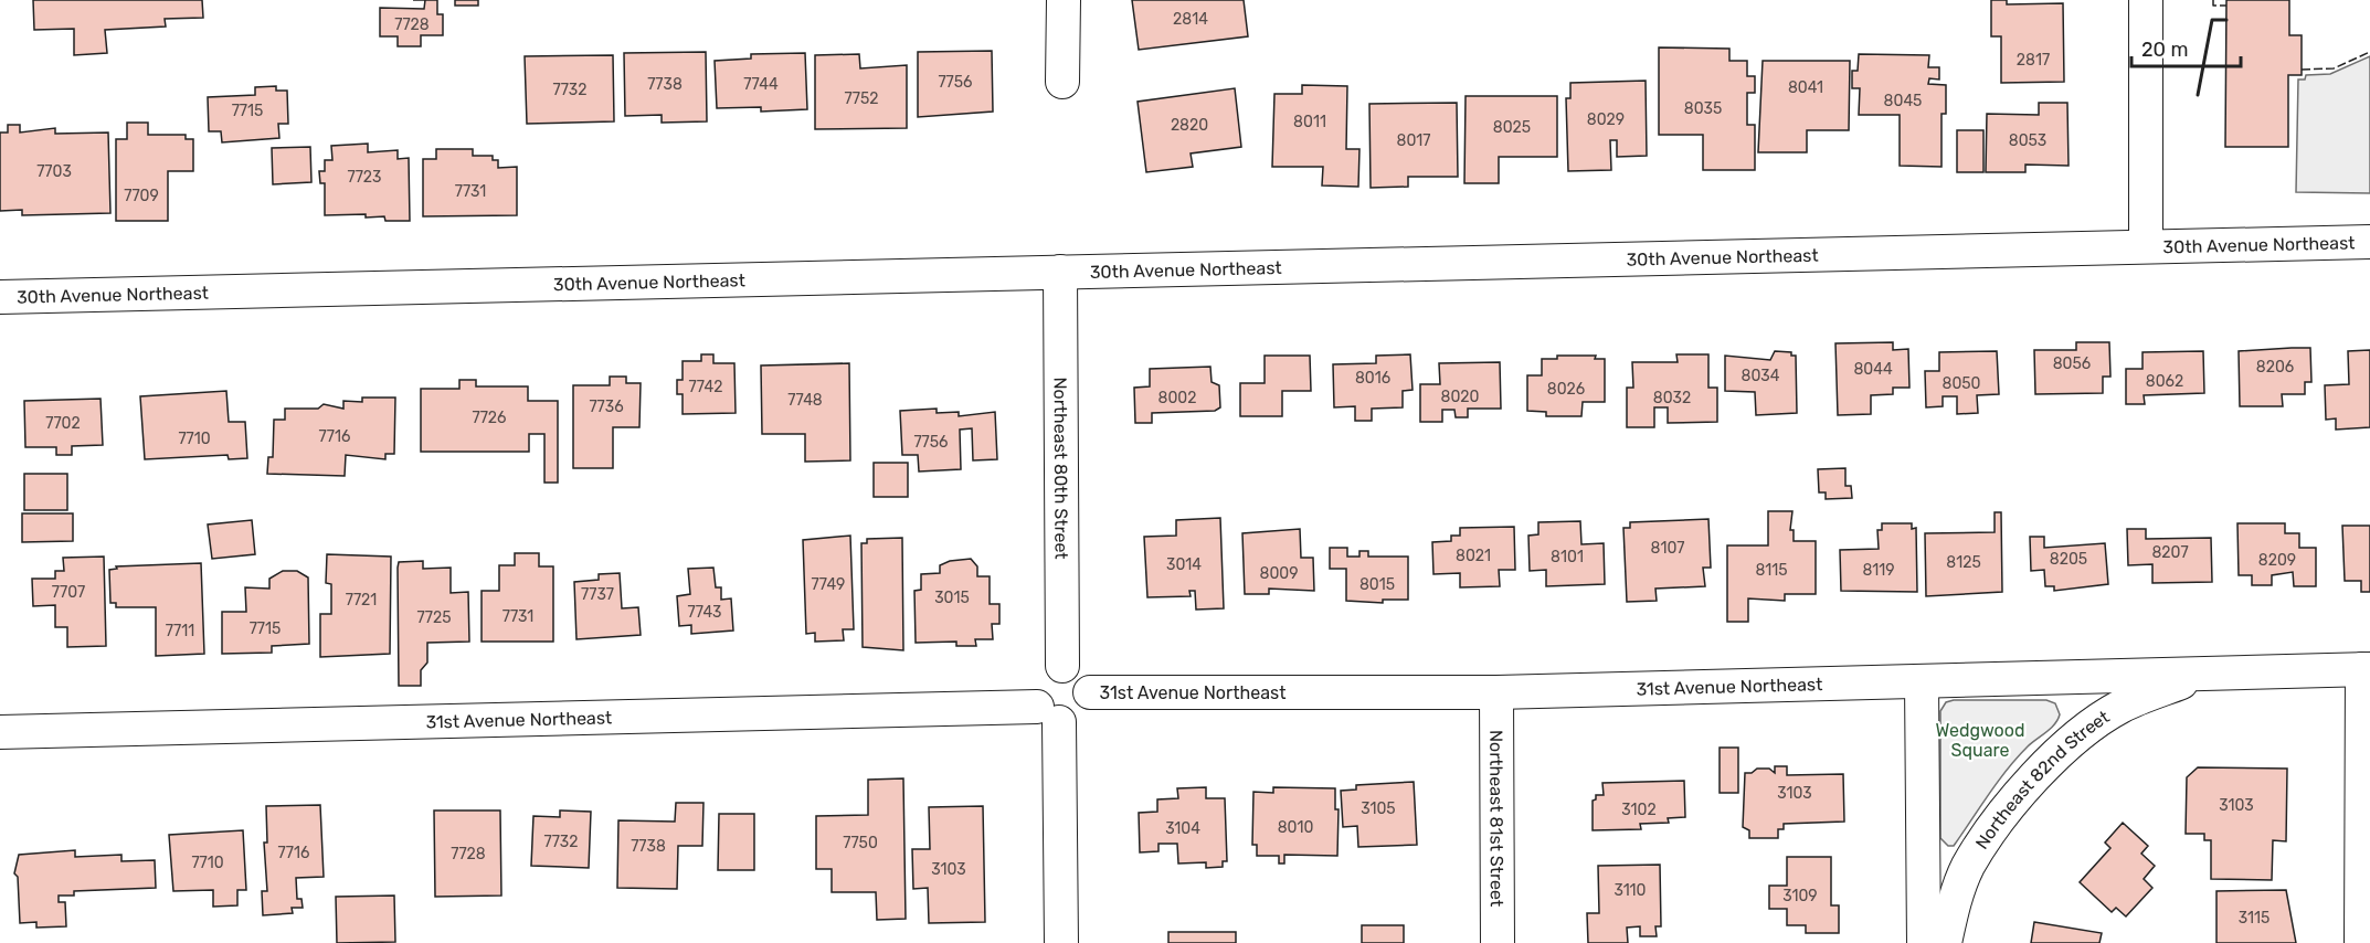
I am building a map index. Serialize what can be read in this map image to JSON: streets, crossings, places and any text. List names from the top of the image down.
{
  "streets": {
    "street": [
      "30th Avenue Northeast",
      "Northeast 80th Street",
      "31st Avenue Northeast",
      "Northeast 82nd Street",
      "Northeast 81st Street"
    ]
  },
  "crossings": [
    ["30th Avenue Northeast", "Northeast 80th Street"],
    ["Northeast 80th Street", "31st Avenue Northeast"],
    ["31st Avenue Northeast", "Northeast 82nd Street"],
    ["31st Avenue Northeast", "Northeast 81st Street"]
  ],
  "parks": ["Wedgwood Square"],
  "house_numbers": [
    "2814",
    "7728",
    "2817",
    "7756",
    "7738",
    "7744",
    "8041",
    "7732",
    "7752",
    "8045",
    "8035",
    "7715",
    "8029",
    "8011",
    "2820",
    "8025",
    "8017",
    "8053",
    "7703",
    "7723",
    "7731",
    "7709",
    "8056",
    "8206",
    "8044",
    "8034",
    "8016",
    "8062",
    "8050",
    "7742",
    "8026",
    "8020",
    "8002",
    "8032",
    "7748",
    "7736",
    "7726",
    "7702",
    "7716",
    "7710",
    "7756",
    "8107",
    "8207",
    "8021",
    "8101",
    "8205",
    "8209",
    "8125",
    "3014",
    "8115",
    "8119",
    "8009",
    "7749",
    "8015",
    "7707",
    "7737",
    "3015",
    "7721",
    "7743",
    "7731",
    "7725",
    "7715",
    "7711",
    "3103",
    "3103",
    "3105",
    "3102",
    "8010",
    "3104",
    "7732",
    "7750",
    "7738",
    "7716",
    "7728",
    "7710",
    "3103",
    "3110",
    "3109",
    "3115"
  ],
  "scale_bar": "20 m"
}
